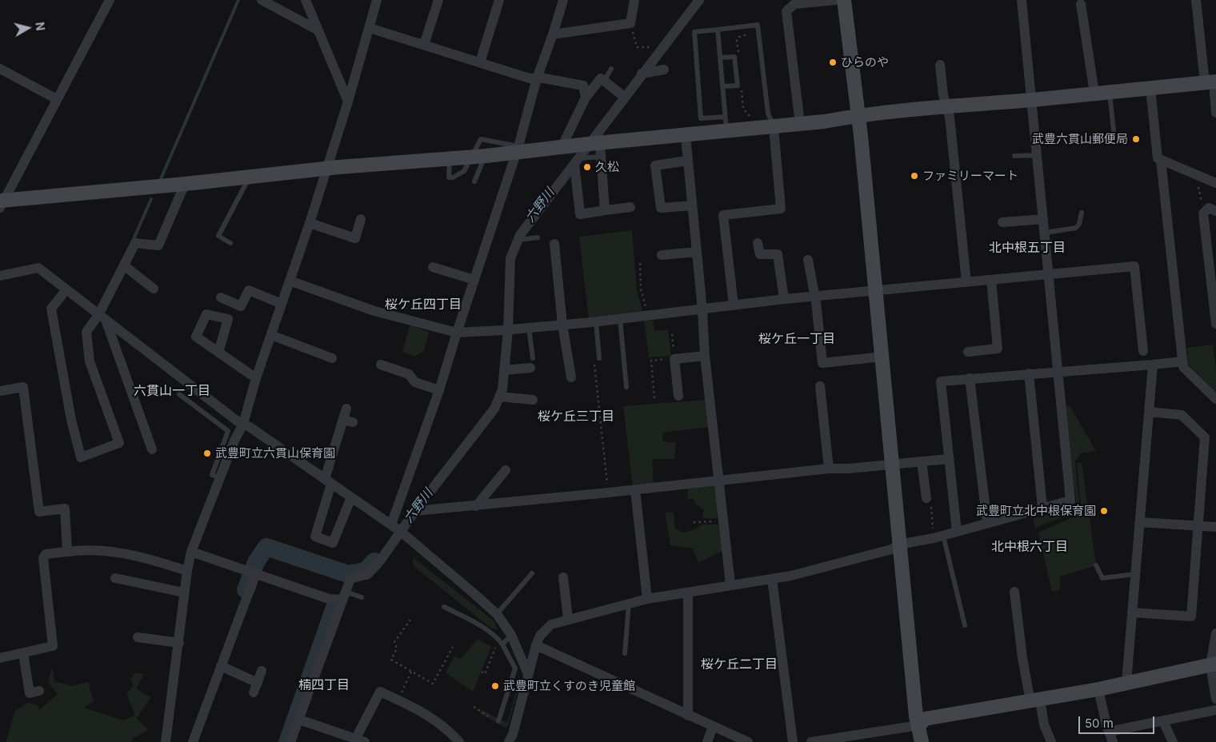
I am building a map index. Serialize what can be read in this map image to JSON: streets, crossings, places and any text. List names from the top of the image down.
{
  "districts": [
    "北中根五丁目",
    "桜ケ丘四丁目",
    "桜ケ丘一丁目",
    "六貫山一丁目",
    "桜ケ丘三丁目",
    "北中根六丁目",
    "桜ケ丘二丁目",
    "楠四丁目"
  ],
  "water": ["六野川"],
  "places": [
    "ひらのや",
    "武豊六貫山郵便局",
    "久松",
    "ファミリーマート",
    "武豊町立六貫山保育園",
    "武豊町立北中根保育園",
    "武豊町立くすのき児童館"
  ],
  "scale_bar": "50 m",
  "north": "right"
}
